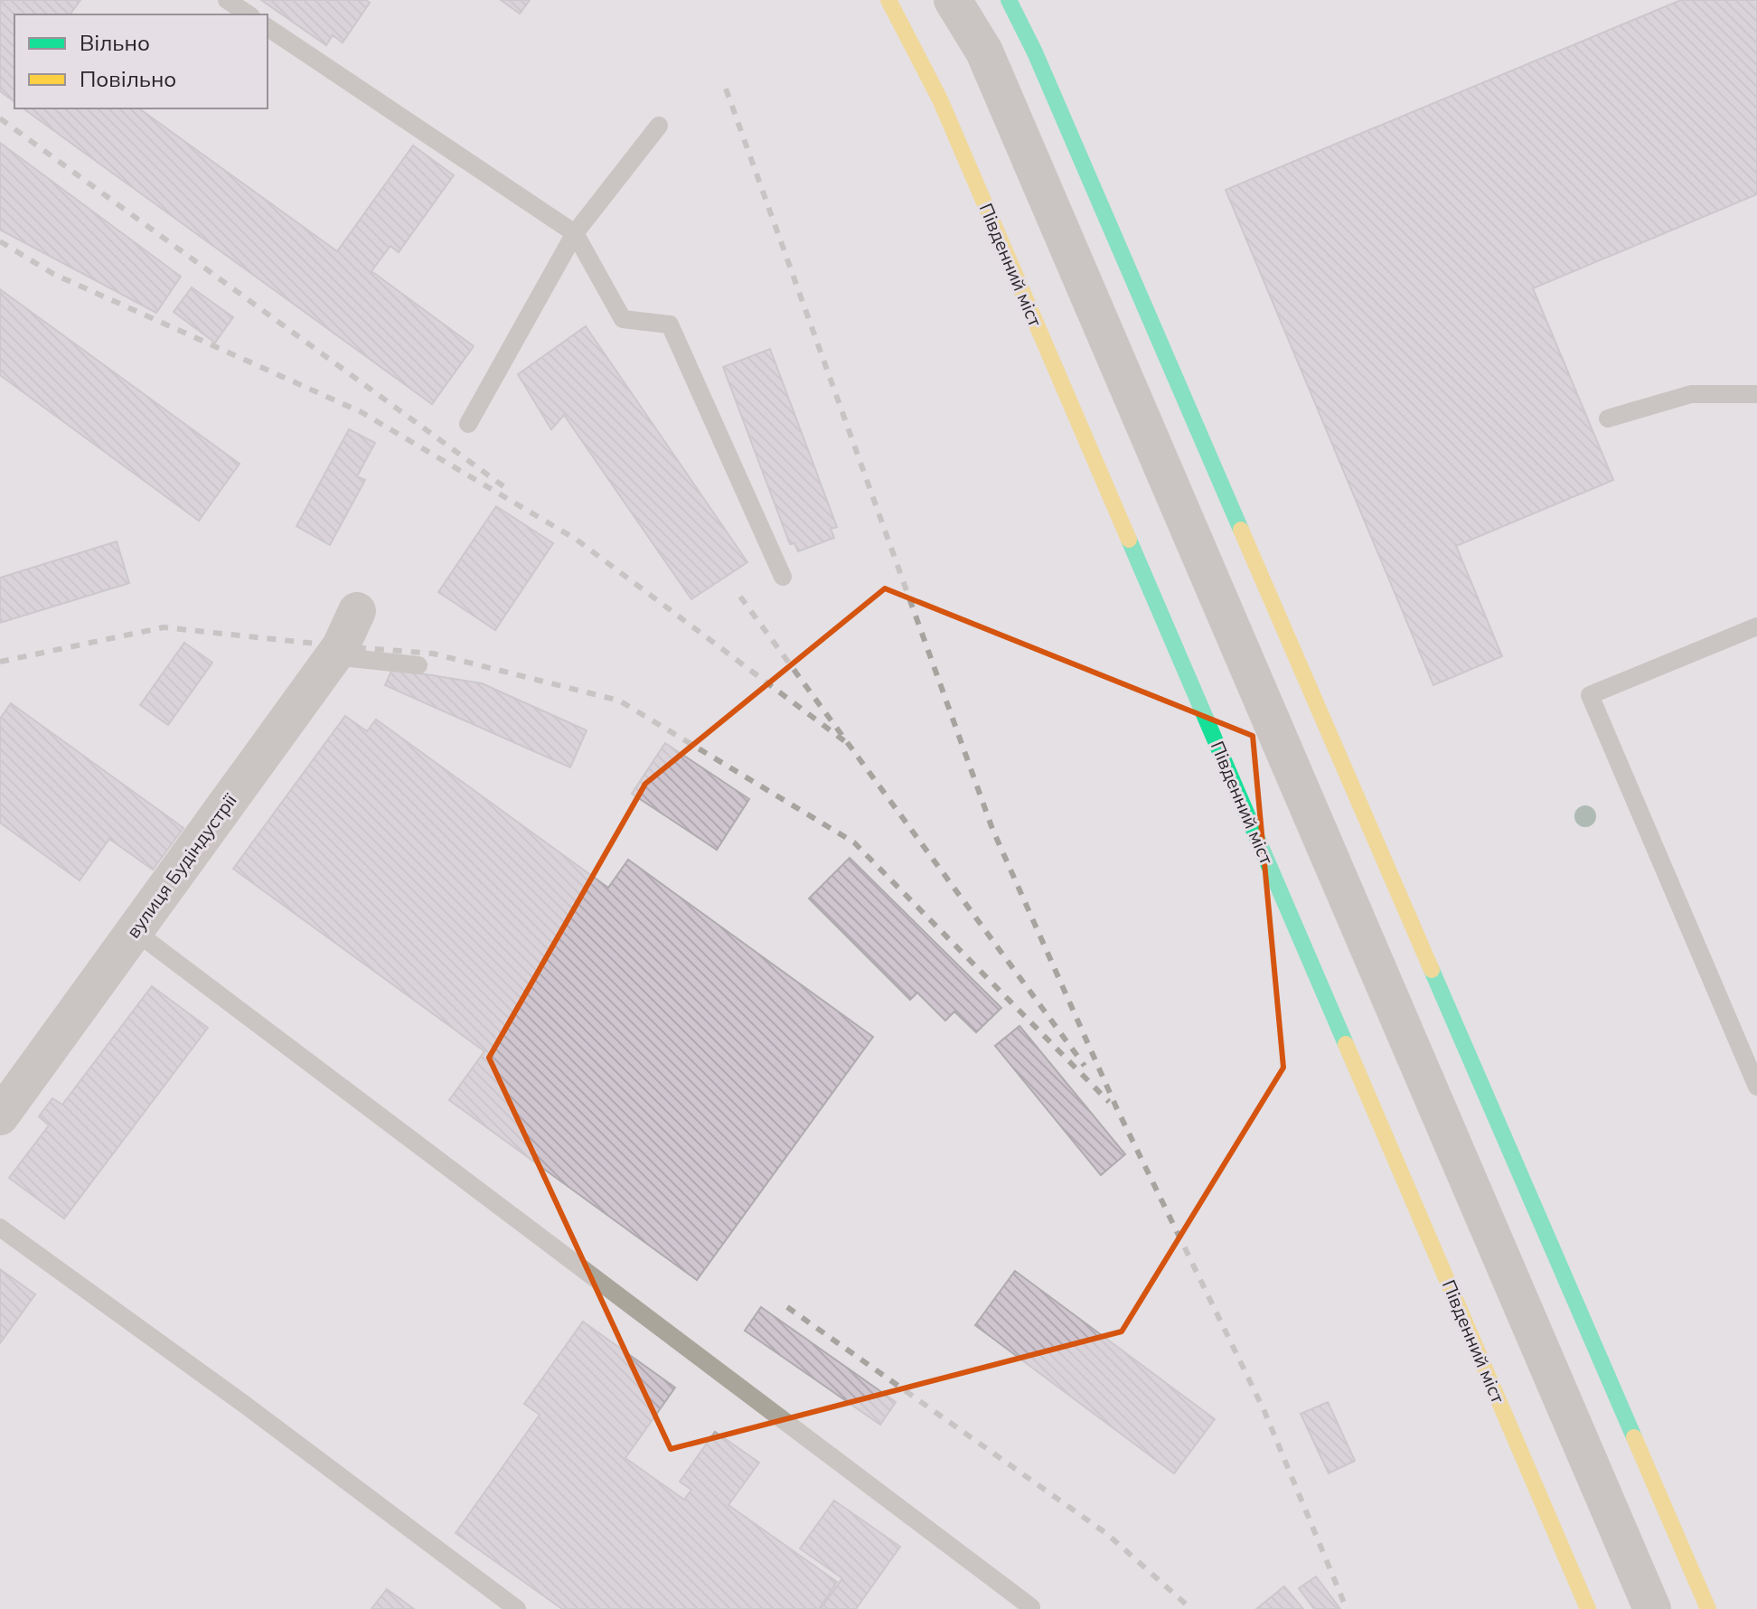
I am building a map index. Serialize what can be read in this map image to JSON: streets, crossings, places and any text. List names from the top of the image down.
{
  "streets": {
    "highway": ["Південний міст"],
    "street": ["вулиця Будіндустрії"]
  },
  "legend": ["Вільно", "Повільно"]
}
